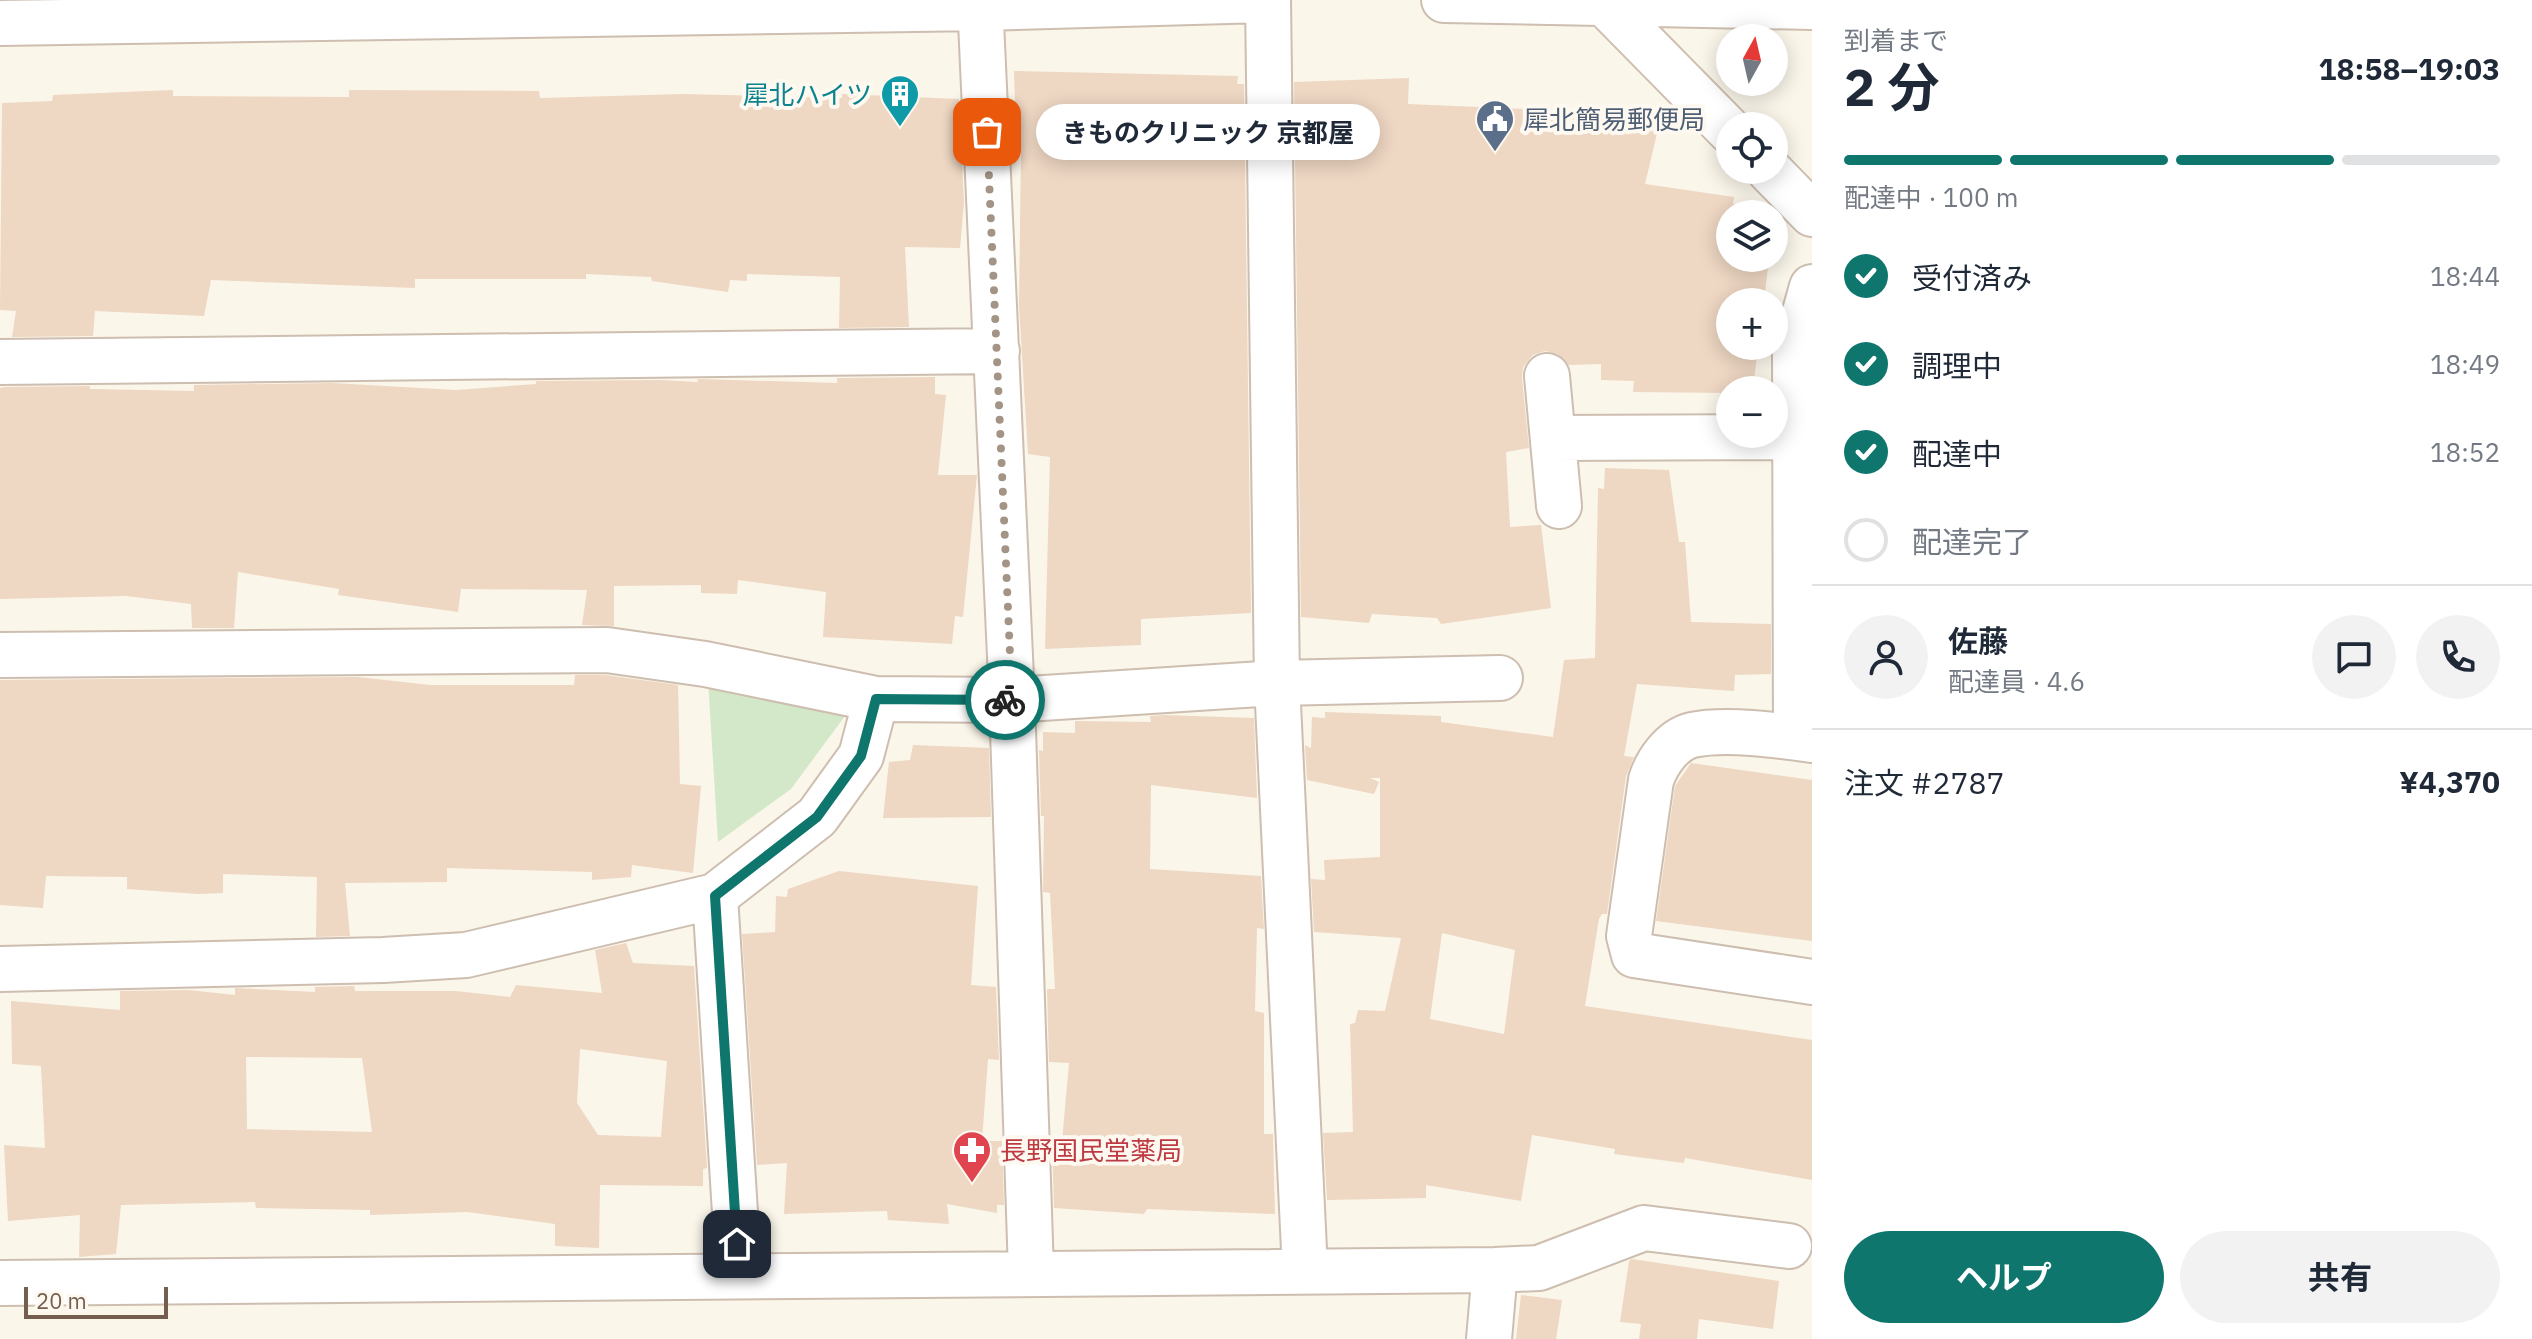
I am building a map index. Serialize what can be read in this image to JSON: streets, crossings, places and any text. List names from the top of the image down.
{
  "places": {
    "building": ["犀北ハイツ"],
    "other": ["きものクリニック 京都屋"],
    "public building": ["犀北簡易郵便局"],
    "pharmacy": ["長野国民堂薬局"]
  },
  "scale_bar": "20 m",
  "north": "top",
  "page": {
    "heading": ["2 分", "到着まで", "18:58–19:03"],
    "panel": [
      "佐藤",
      "配達員 · 4.6",
      "注文 #2787",
      "¥4,370"
    ],
    "map_buttons": ["+", "−"],
    "bubble": "きものクリニック 京都屋",
    "bar": "配達中 · 100 m",
    "list": [
      ["受付済み", "18:44"],
      ["調理中", "18:49"],
      ["配達中", "18:52"],
      "配達完了"
    ],
    "buttons": ["ヘルプ", "共有"],
    "scale": "20 m"
  }
}
